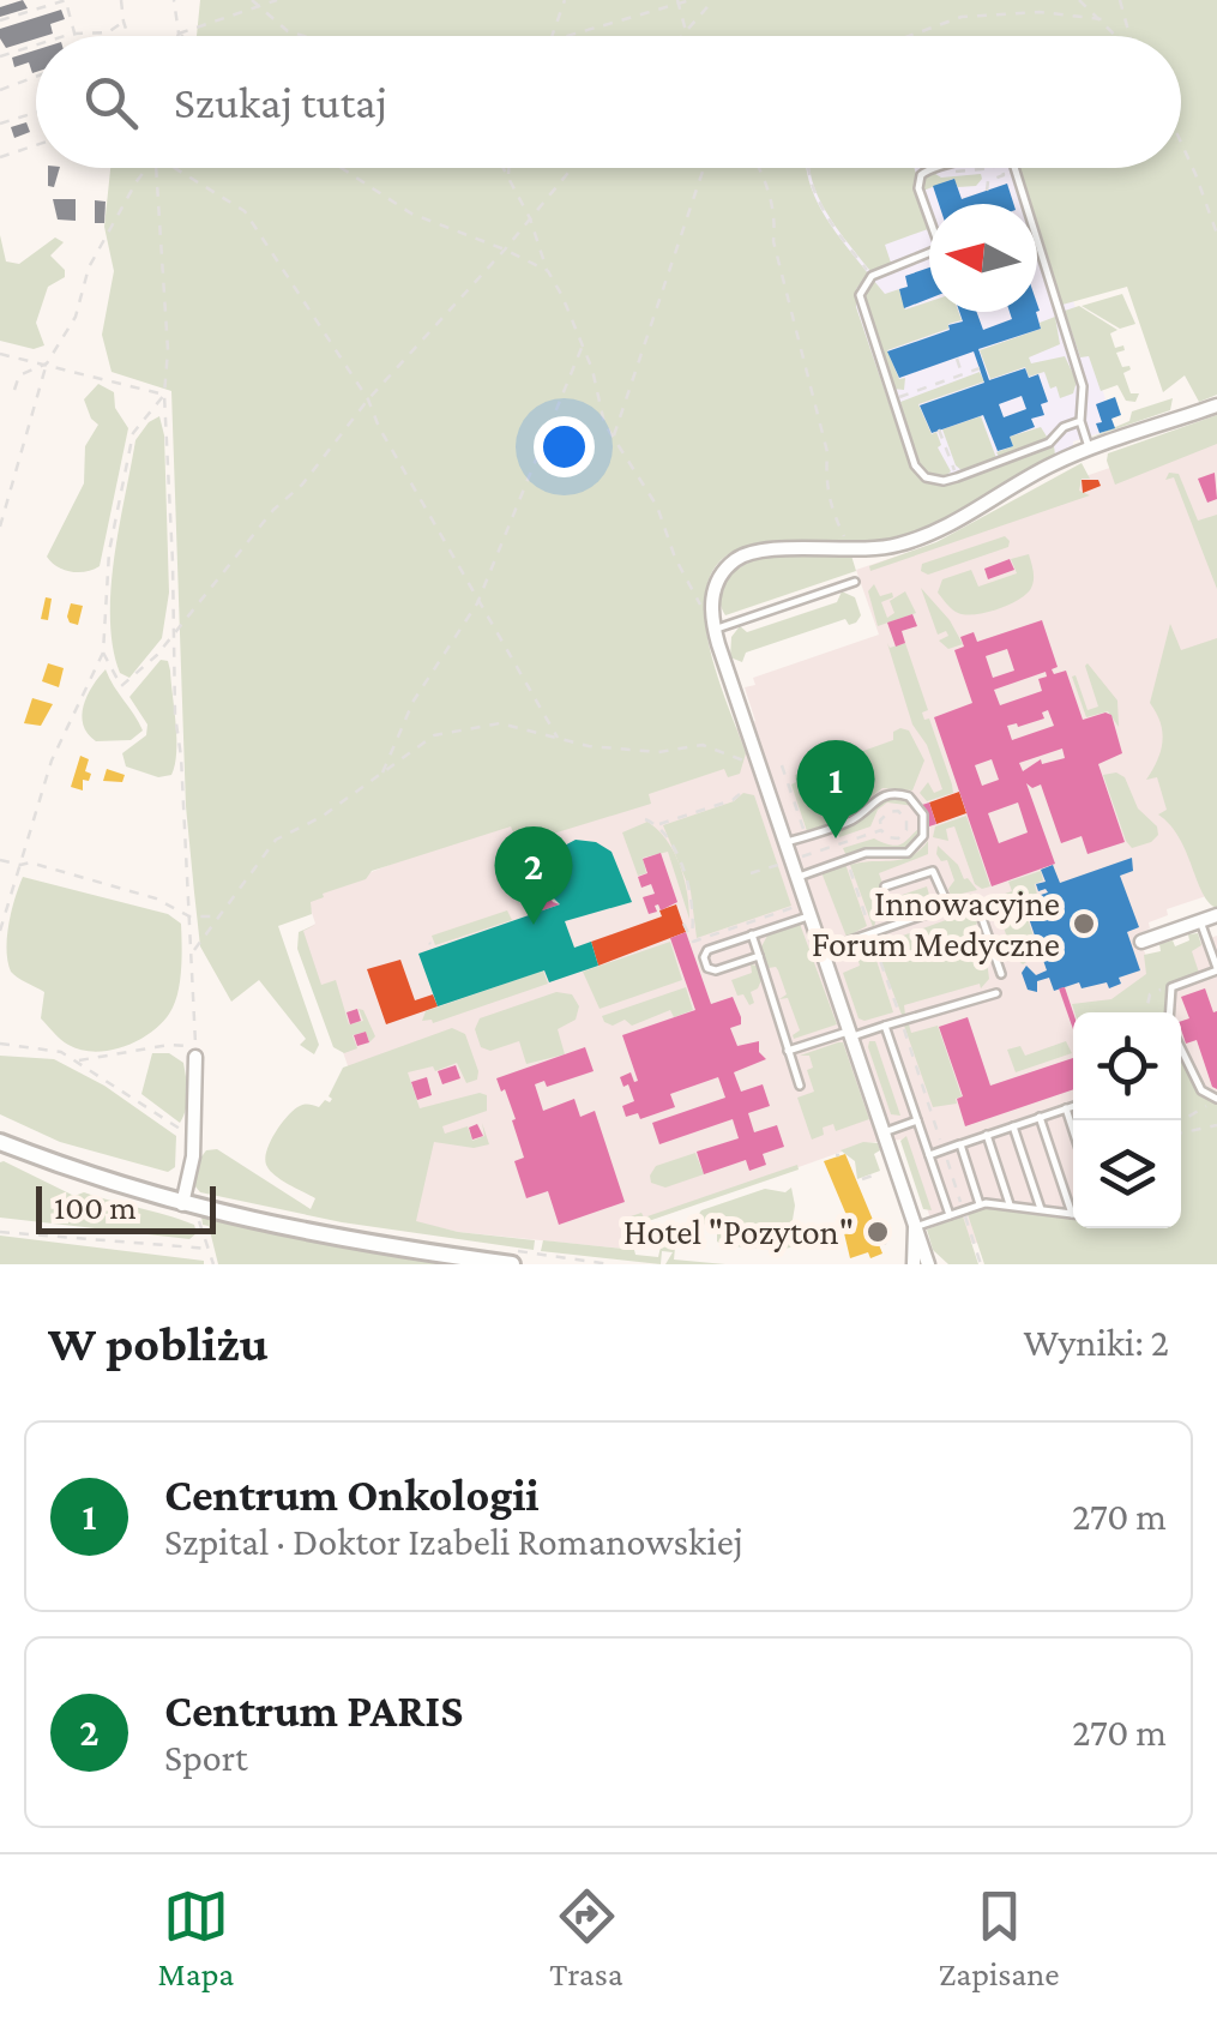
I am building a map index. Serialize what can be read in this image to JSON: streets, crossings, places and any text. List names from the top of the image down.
{
  "places": ["Innowacyjne Forum Medyczne", "Hotel \"Pozyton\""],
  "scale_bar": "100 m",
  "north": "left",
  "page": {
    "search": "Szukaj tutaj",
    "pins": ["1", "2"],
    "scale": "100 m",
    "heading": ["W pobliżu", "Wyniki: 2"],
    "list": [
      {
        "mark": "1",
        "name": "Centrum Onkologii",
        "note": "Szpital · Doktor Izabeli Romanowskiej",
        "value": "270 m"
      },
      {
        "mark": "2",
        "name": "Centrum PARIS",
        "note": "Sport",
        "value": "270 m"
      }
    ],
    "nav": ["Mapa", "Trasa", "Zapisane"]
  }
}
